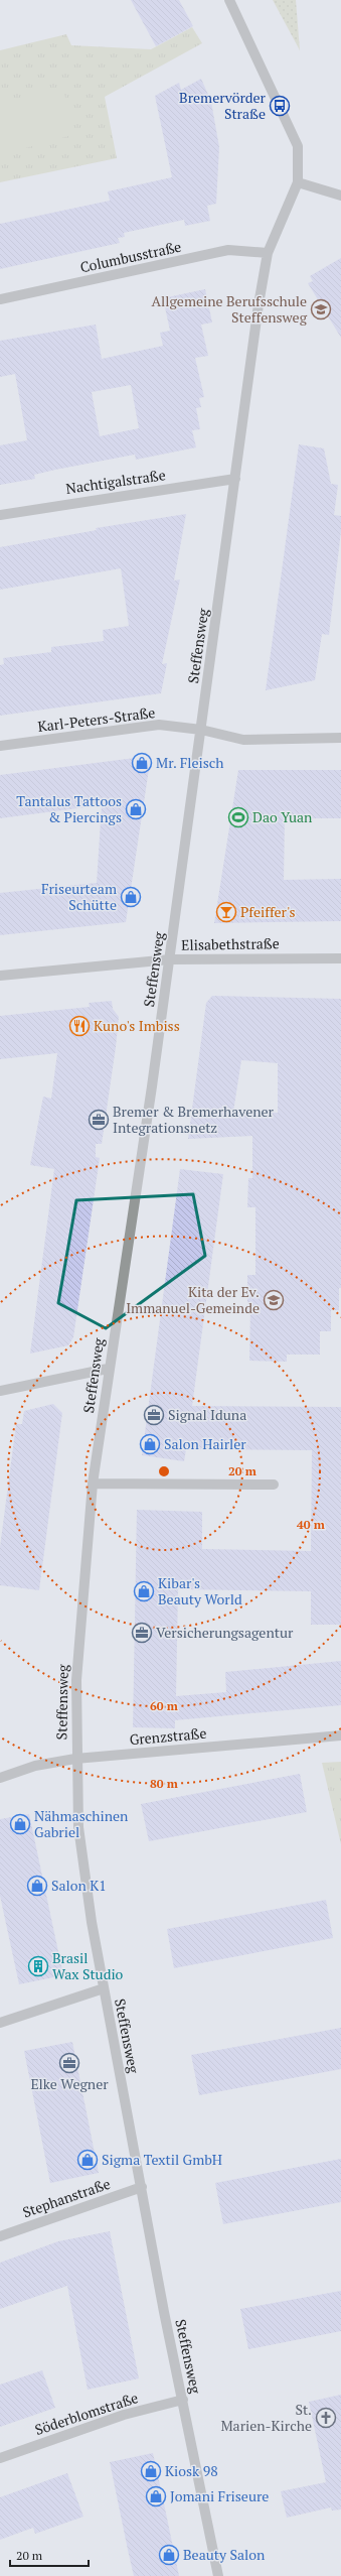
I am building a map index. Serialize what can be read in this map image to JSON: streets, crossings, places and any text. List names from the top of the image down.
{
  "streets": {
    "street": [
      "Columbusstraße",
      "Nachtigalstraße",
      "Steffensweg",
      "Karl-Peters-Straße",
      "Elisabethstraße",
      "Grenzstraße",
      "Stephanstraße",
      "Söderblomstraße"
    ]
  },
  "crossings": [
    ["Columbusstraße", "Steffensweg"],
    ["Nachtigalstraße", "Steffensweg"],
    ["Steffensweg", "Karl-Peters-Straße"],
    ["Steffensweg", "Elisabethstraße"],
    ["Steffensweg", "Grenzstraße"],
    ["Steffensweg", "Stephanstraße"],
    ["Steffensweg", "Söderblomstraße"]
  ],
  "places": {
    "bus stop": ["Bremervörder Straße"],
    "school or university": ["Allgemeine Berufsschule Steffensweg", "Kita der Ev. Immanuel-Gemeinde"],
    "shop": [
      "Mr. Fleisch",
      "Tantalus Tattoos & Piercings",
      "Friseurteam Schütte",
      "Salon Hairler",
      "Kibar's Beauty World",
      "Nähmaschinen Gabriel",
      "Salon K1",
      "Sigma Textil GmbH",
      "Kiosk 98",
      "Jomani Friseure",
      "Beauty Salon"
    ],
    "sports": ["Dao Yuan"],
    "bar": ["Pfeiffer's"],
    "restaurant": ["Kuno's Imbiss"],
    "office": [
      "Bremer & Bremerhavener Integrationsnetz",
      "Signal Iduna",
      "Versicherungsagentur",
      "Elke Wegner"
    ],
    "building": ["Brasil Wax Studio"],
    "church": ["St. Marien-Kirche"]
  },
  "scale_bar": "20 m",
  "rings": [
    "20 m",
    "40 m",
    "60 m",
    "80 m"
  ]
}
